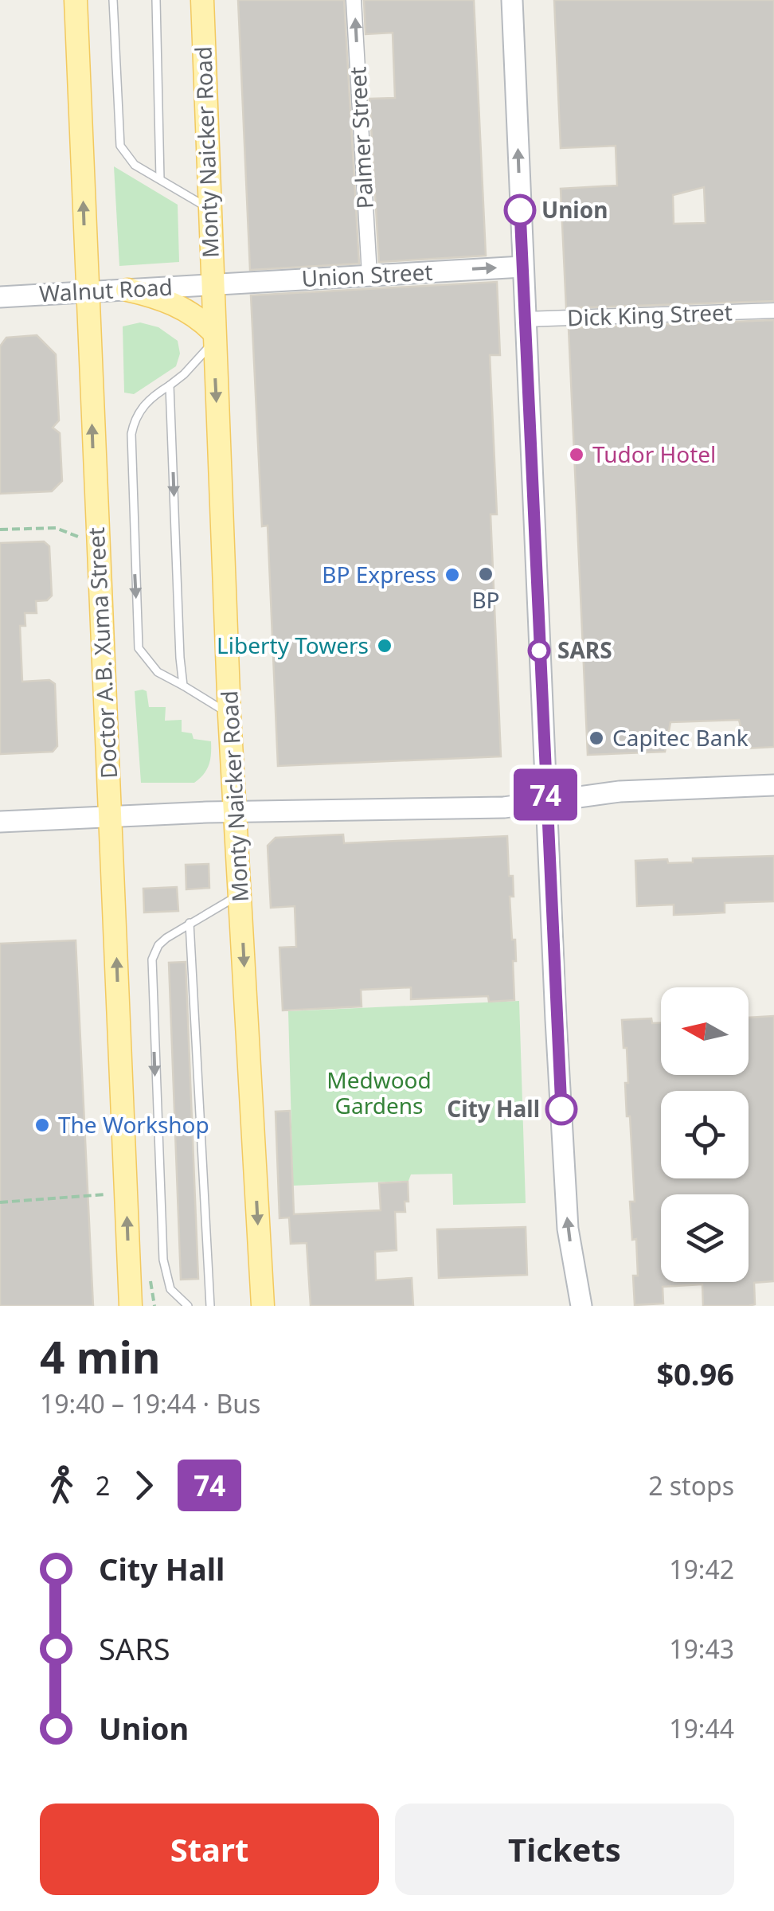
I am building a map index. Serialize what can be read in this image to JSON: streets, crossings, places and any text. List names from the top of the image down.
{
  "streets": {
    "main road": [
      "Monty Naicker Road",
      "Union Street",
      "Walnut Road",
      "Doctor A.B. Xuma Street"
    ],
    "street": ["Palmer Street", "Dick King Street"]
  },
  "crossings": [
    ["Palmer Street", "Union Street"],
    ["Monty Naicker Road", "Union Street"],
    ["Monty Naicker Road", "Walnut Road"],
    ["Union Street", "Walnut Road"],
    ["Walnut Road", "Doctor A.B. Xuma Street"]
  ],
  "one_way": [
    "Palmer Street",
    "Monty Naicker Road",
    "Union Street",
    "Doctor A.B. Xuma Street"
  ],
  "parks": ["Medwood Gardens"],
  "places": [
    "Union",
    "Tudor Hotel",
    "BP",
    "BP Express",
    "Liberty Towers",
    "SARS",
    "Capitec Bank",
    "City Hall",
    "The Workshop"
  ],
  "lines": ["bus line 74"],
  "north": "left",
  "page": {
    "on_map": "74",
    "heading": ["4 min", "19:40 – 19:44 · Bus", "$0.96"],
    "legs": ["2", "74", "2 stops"],
    "list": [
      {
        "name": "City Hall",
        "value": "19:42"
      },
      {
        "name": "SARS",
        "value": "19:43"
      },
      {
        "name": "Union",
        "value": "19:44"
      }
    ],
    "buttons": ["Start", "Tickets"]
  }
}
